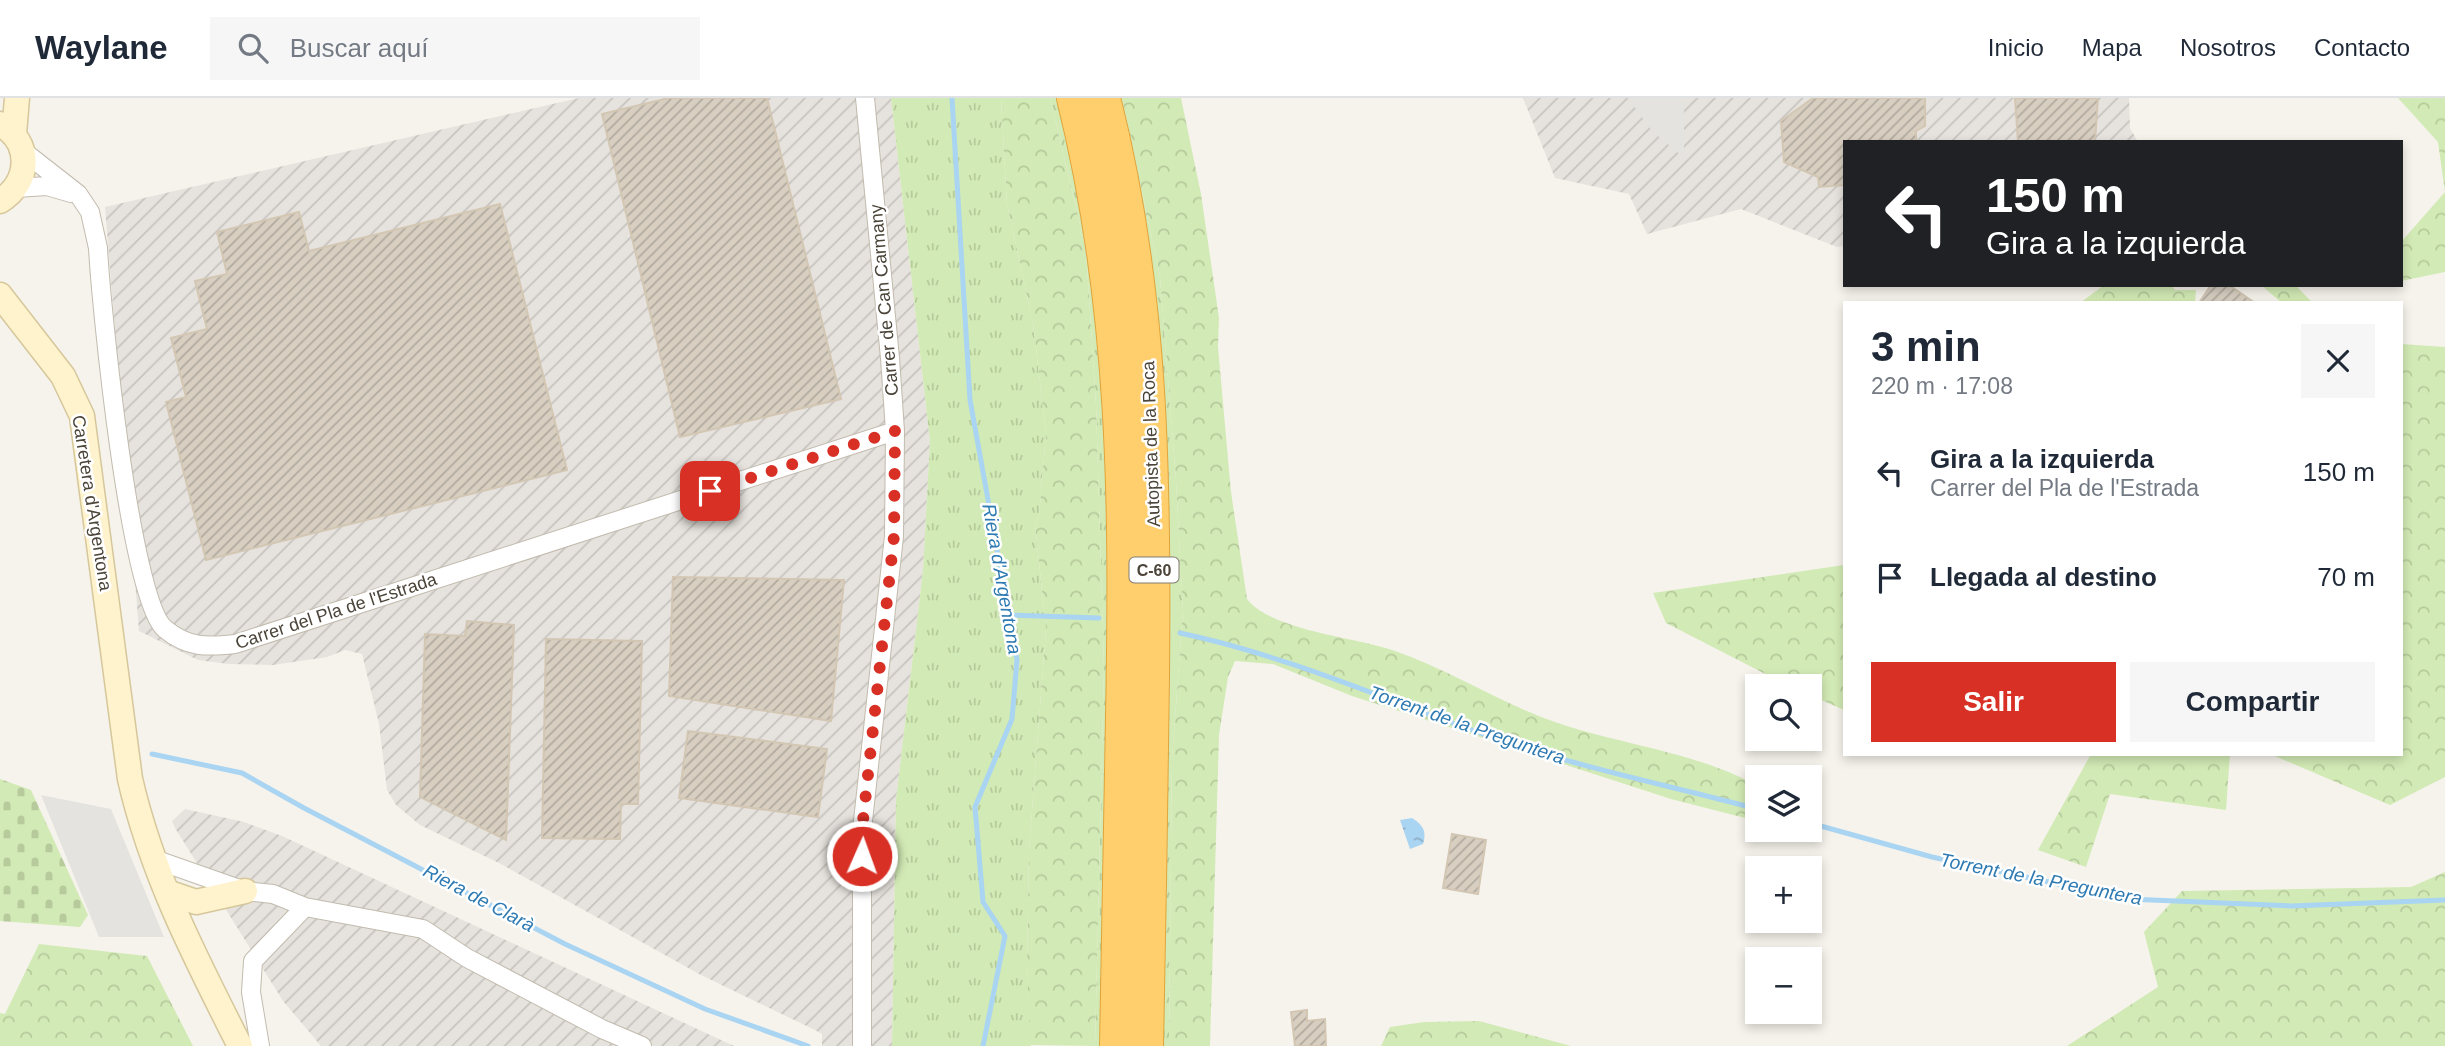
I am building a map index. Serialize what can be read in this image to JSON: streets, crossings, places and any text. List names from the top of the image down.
{
  "streets": {
    "highway": ["Autopista de la Roca", "C-60"],
    "street": ["Carrer de Can Carmany", "Carretera d'Argentona", "Carrer del Pla de l'Estrada"]
  },
  "crossings": [
    ["Carrer de Can Carmany", "Carrer del Pla de l'Estrada"]
  ],
  "water": ["Riera d'Argentona", "Torrent de la Preguntera", "Riera de Clarà"],
  "page": {
    "header": "Waylane",
    "search": "Buscar aquí",
    "nav": [
      "Inicio",
      "Mapa",
      "Nosotros",
      "Contacto"
    ],
    "turn": ["150 m", "Gira a la izquierda"],
    "heading": ["3 min", "220 m · 17:08"],
    "list": [
      {
        "name": "Gira a la izquierda",
        "note": "Carrer del Pla de l'Estrada",
        "value": "150 m"
      },
      {
        "name": "Llegada al destino",
        "value": "70 m"
      }
    ],
    "buttons": ["Salir", "Compartir"],
    "map_buttons": ["+", "−"]
  }
}
